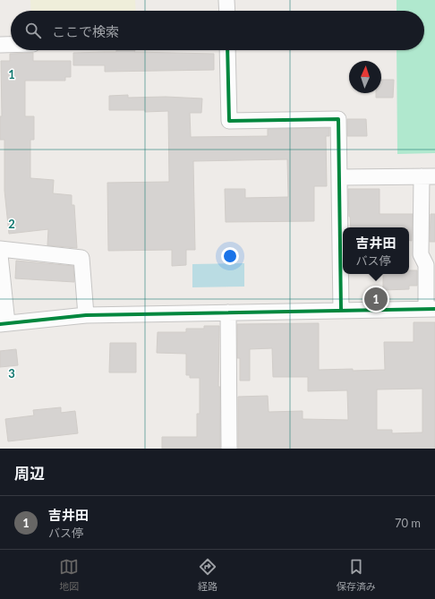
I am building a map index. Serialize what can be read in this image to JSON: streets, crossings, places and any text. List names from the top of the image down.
{
  "north": "top",
  "page": {
    "search": "ここで検索",
    "popup": ["吉井田", "バス停"],
    "pins": "1",
    "heading": "周辺",
    "list": [
      {
        "mark": "1",
        "name": "吉井田",
        "note": "バス停",
        "value": "70 m"
      }
    ],
    "nav": ["地図", "経路", "保存済み"]
  },
  "grid": {
    "rows": ["1", "2", "3"]
  }
}
